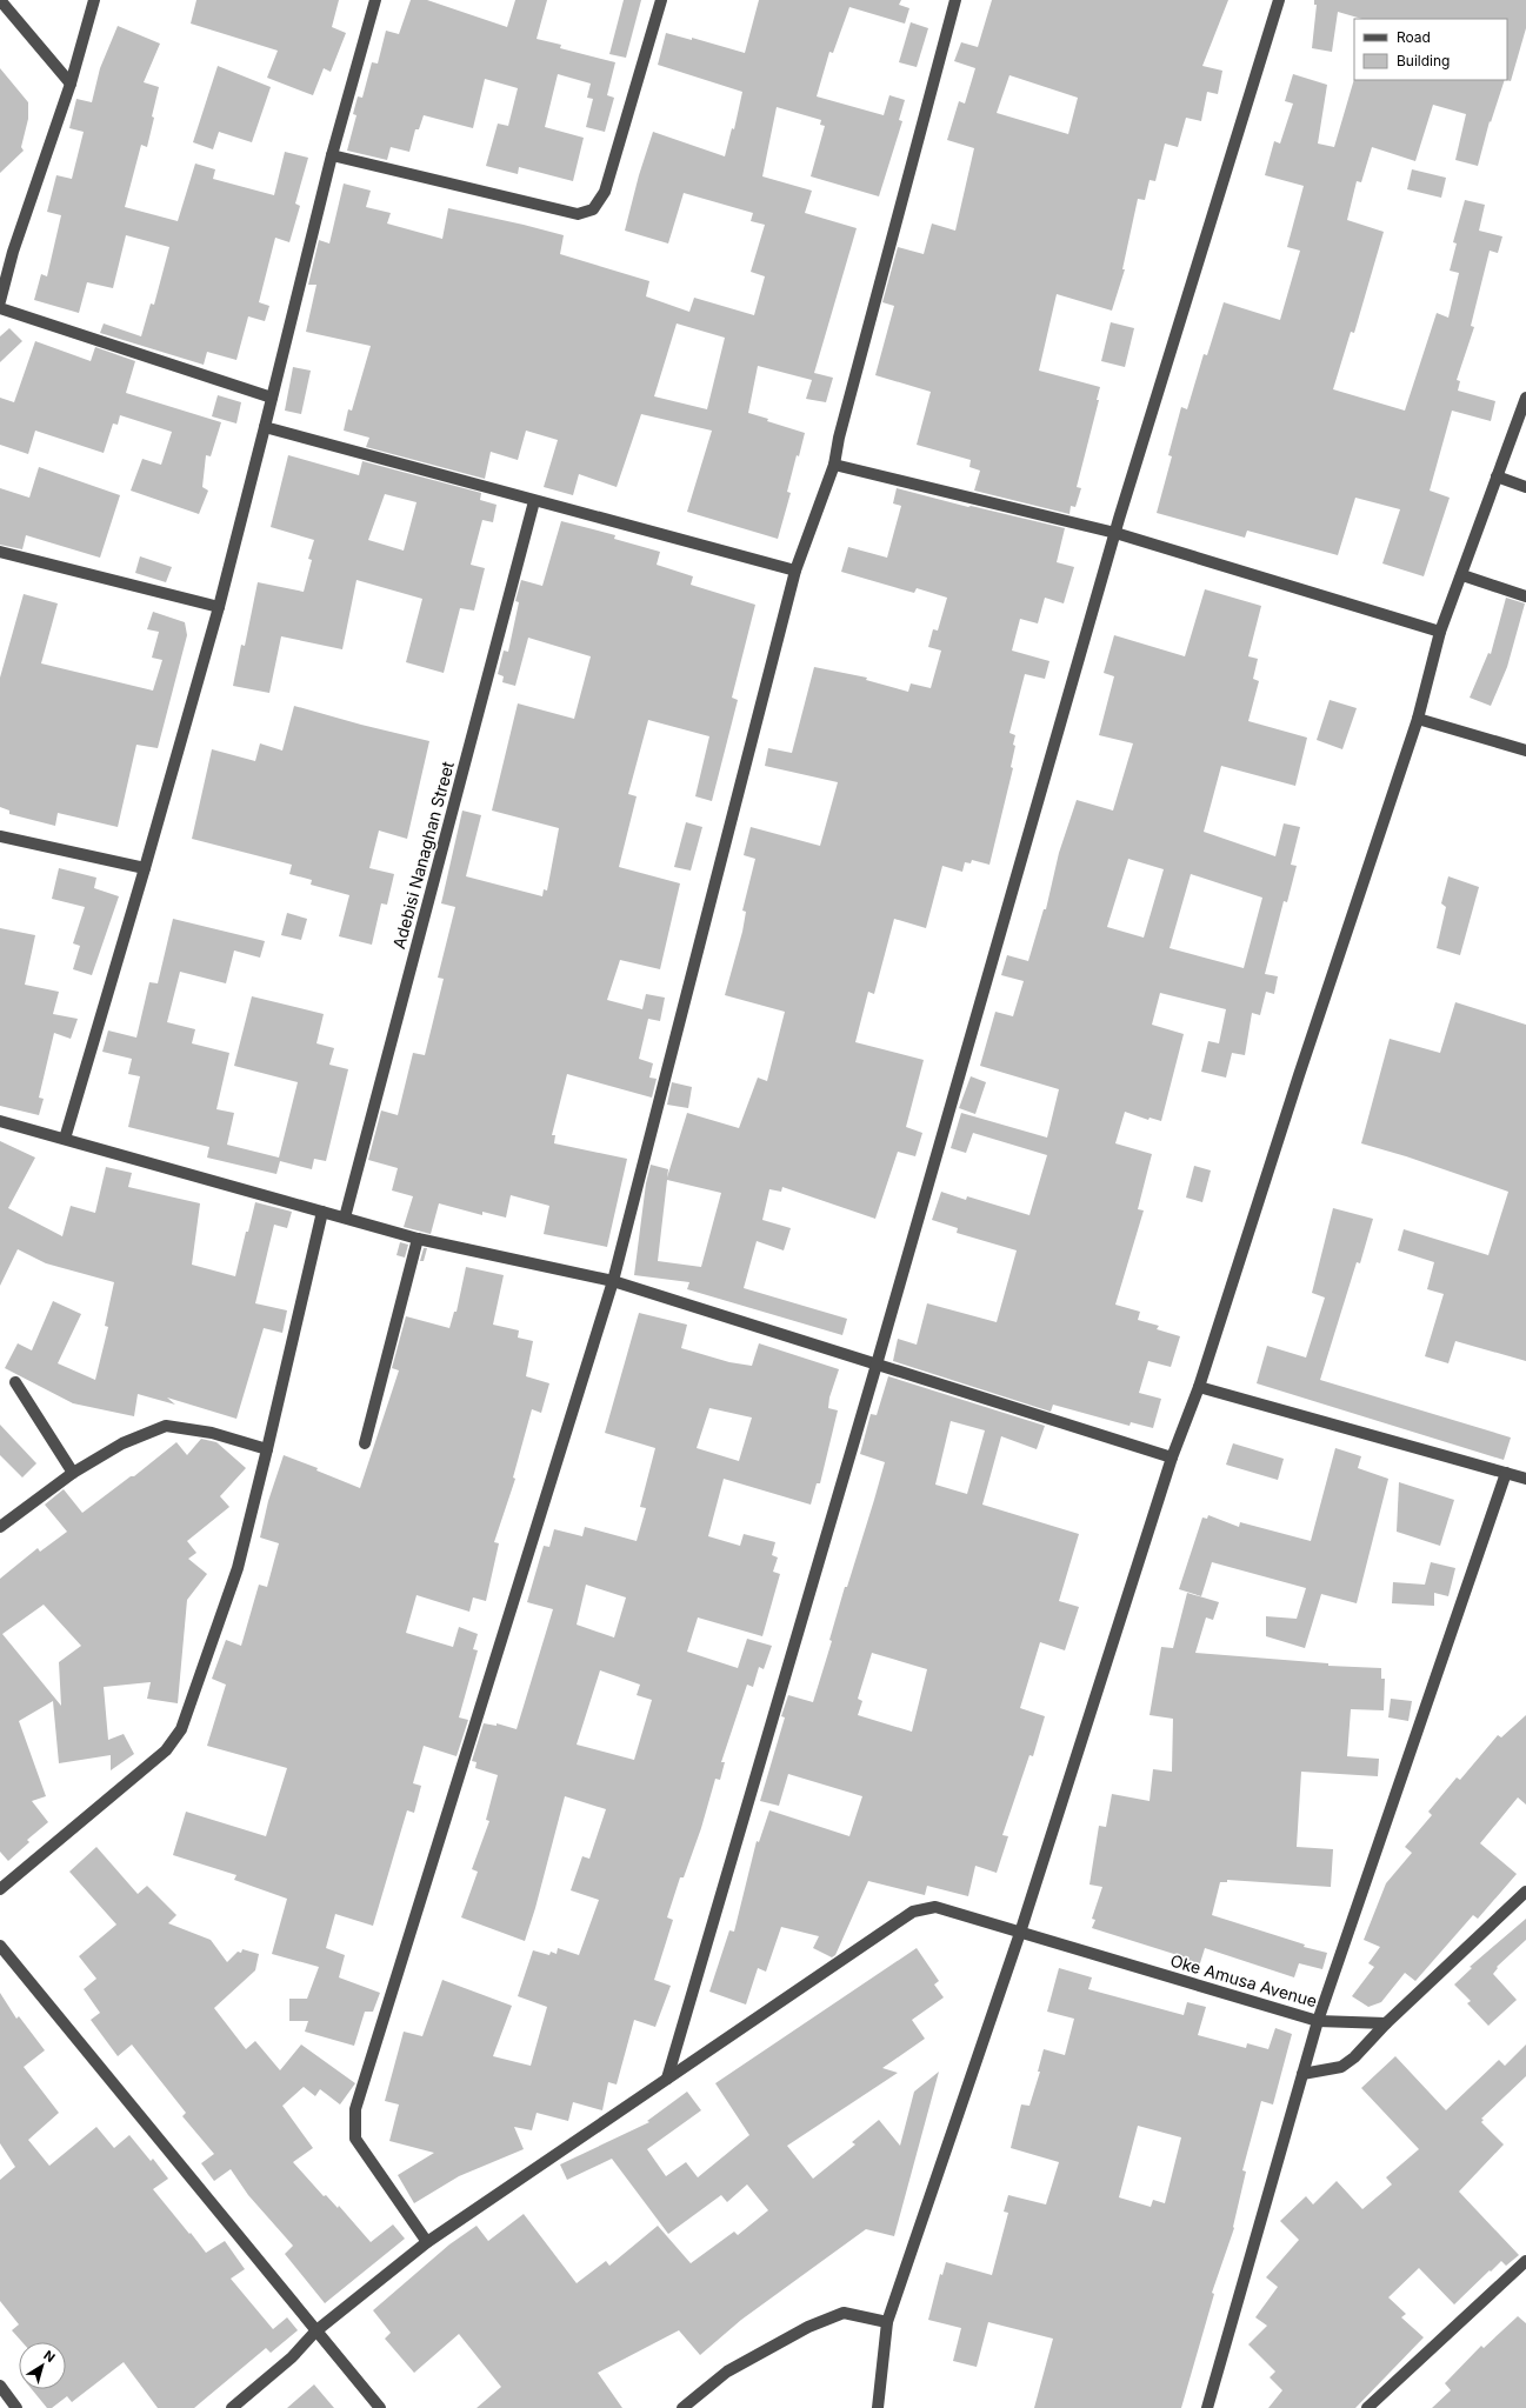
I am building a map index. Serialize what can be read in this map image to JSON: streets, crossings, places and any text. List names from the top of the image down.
{
  "streets": {
    "street": ["Adebisi Nanaghan Street", "Oke Amusa Avenue"]
  },
  "legend": ["Road", "Building"],
  "north": "top right"
}
